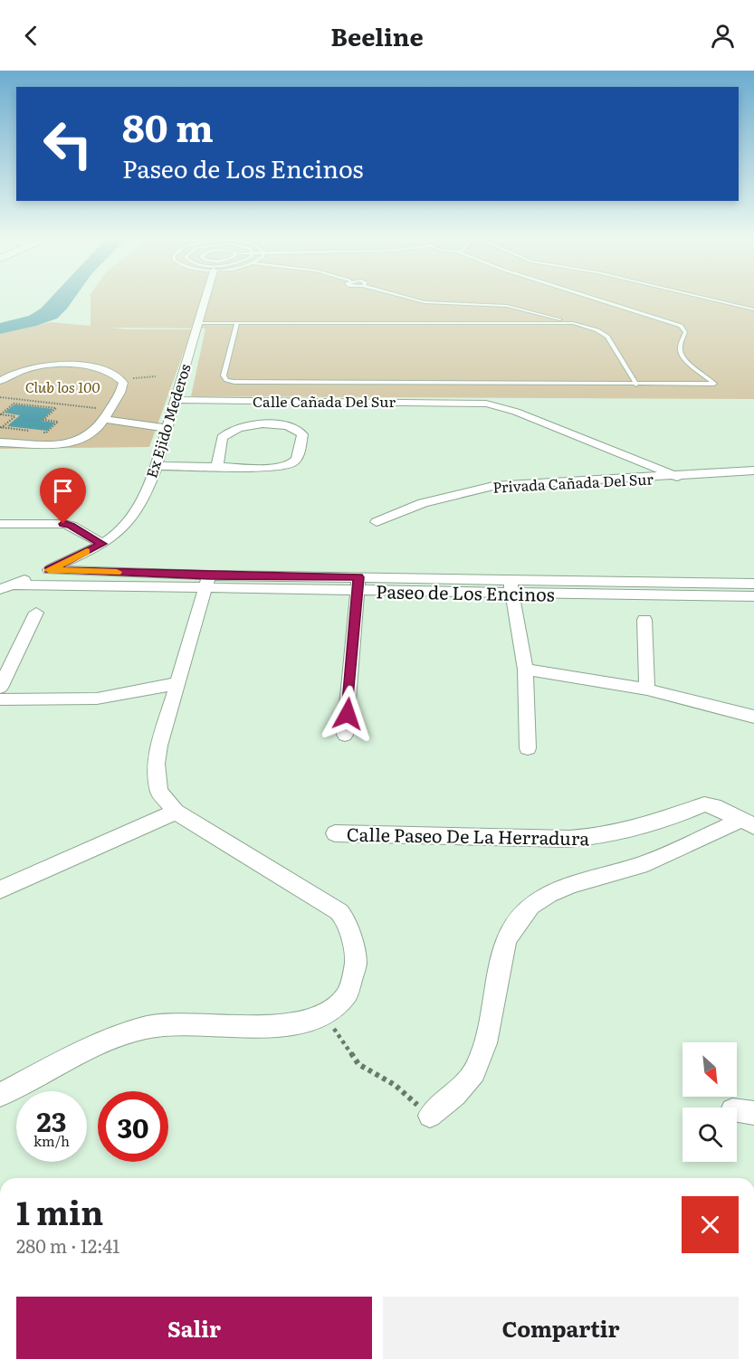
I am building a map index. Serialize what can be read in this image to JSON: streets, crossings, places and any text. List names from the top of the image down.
{
  "streets": {
    "street": [
      "Calle Cañada Del Sur",
      "Ex Ejido Mederos",
      "Privada Cañada Del Sur",
      "Paseo de Los Encinos",
      "Calle Paseo De La Herradura"
    ]
  },
  "crossings": [
    ["Calle Cañada Del Sur", "Ex Ejido Mederos"],
    ["Calle Cañada Del Sur", "Privada Cañada Del Sur"],
    ["Ex Ejido Mederos", "Paseo de Los Encinos"]
  ],
  "parks": ["Club los 100"],
  "north": "bottom right",
  "page": {
    "header": "Beeline",
    "turn": ["80 m", "Paseo de Los Encinos"],
    "speed": "23 km/h",
    "limit": "30",
    "heading": ["1 min", "280 m · 12:41"],
    "buttons": ["Salir", "Compartir"]
  }
}
